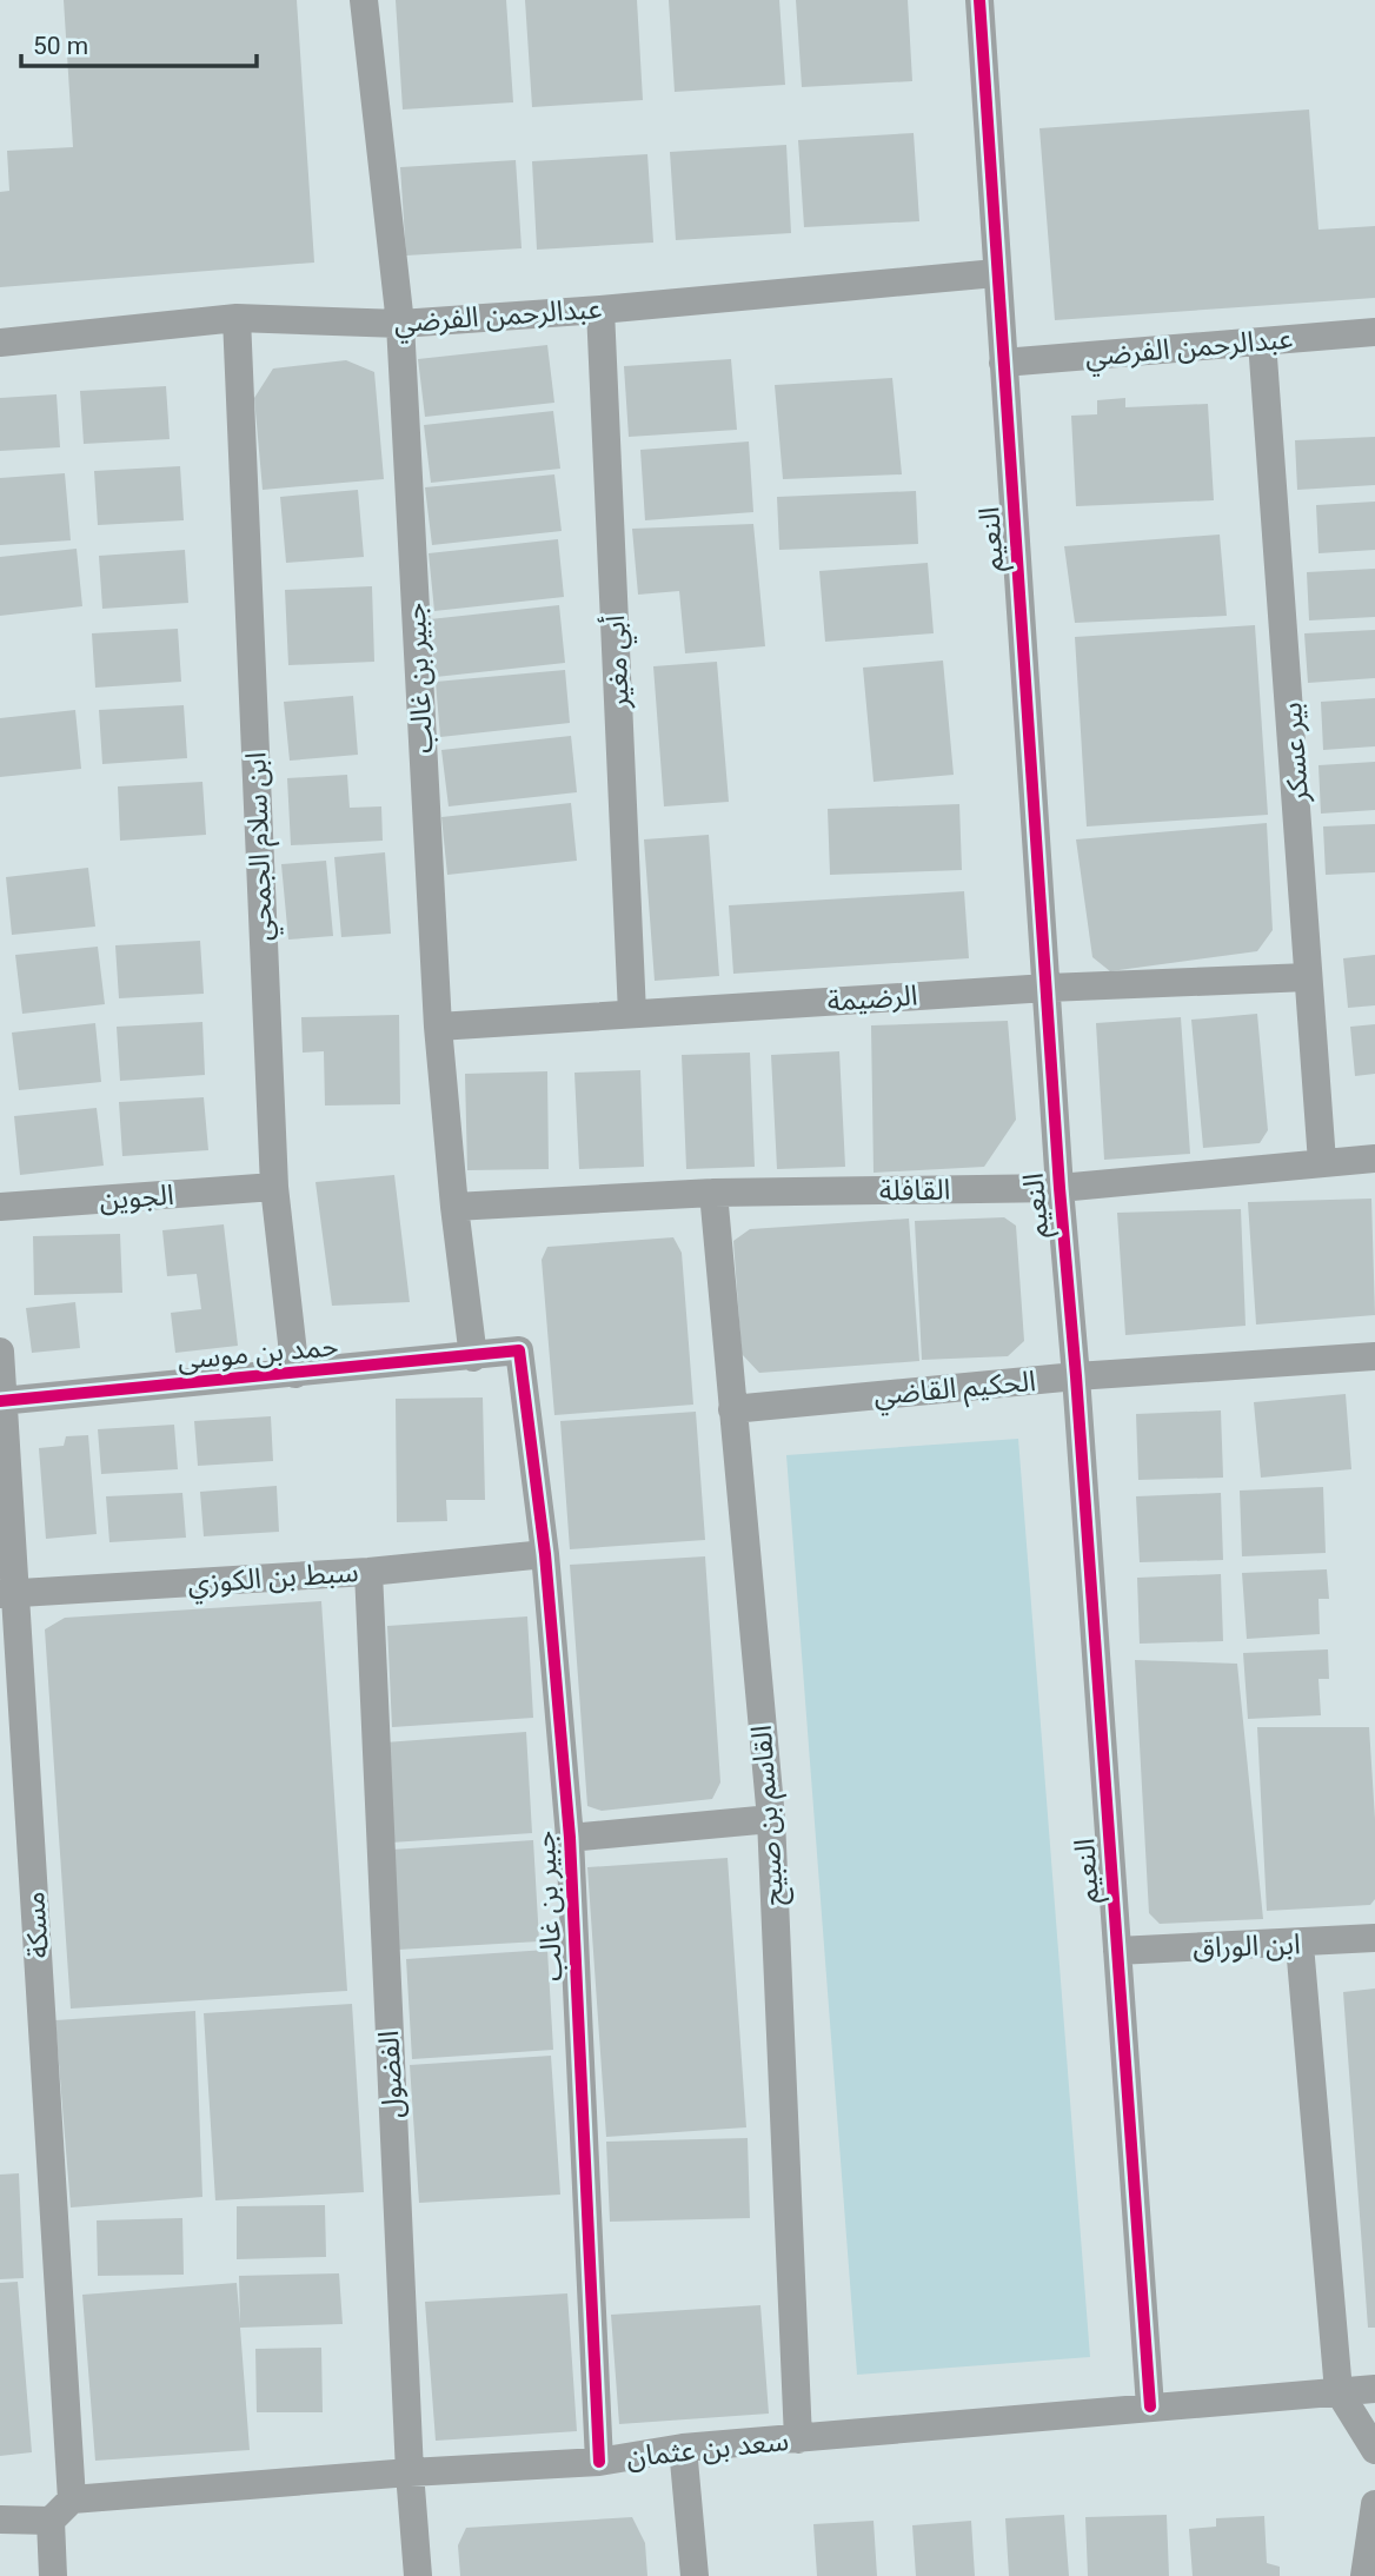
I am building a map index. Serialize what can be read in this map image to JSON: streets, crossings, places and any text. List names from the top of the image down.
{
  "streets": {
    "street": [
      "عبدالرحمن الفرضي",
      "النعيم",
      "أبي مغير",
      "جبير بن غالب",
      "بير عسكر",
      "ابن سلام الجمحي",
      "الرضيمة",
      "القافلة",
      "الجوين",
      "حمد بن موسى",
      "الحكيم القاضي",
      "سبط بن الكوزي",
      "القاسم بن صبيح",
      "مسكة",
      "ابن الوراق",
      "الفضول",
      "سعد بن عثمان"
    ]
  },
  "crossings": [
    ["عبدالرحمن الفرضي", "النعيم"],
    ["عبدالرحمن الفرضي", "أبي مغير"],
    ["عبدالرحمن الفرضي", "جبير بن غالب"],
    ["عبدالرحمن الفرضي", "بير عسكر"],
    ["عبدالرحمن الفرضي", "ابن سلام الجمحي"],
    ["النعيم", "الرضيمة"],
    ["النعيم", "القافلة"],
    ["النعيم", "الحكيم القاضي"],
    ["النعيم", "ابن الوراق"],
    ["النعيم", "سعد بن عثمان"],
    ["أبي مغير", "الرضيمة"],
    ["جبير بن غالب", "الرضيمة"],
    ["جبير بن غالب", "القافلة"],
    ["جبير بن غالب", "حمد بن موسى"],
    ["جبير بن غالب", "سبط بن الكوزي"],
    ["جبير بن غالب", "سعد بن عثمان"],
    ["بير عسكر", "الرضيمة"],
    ["بير عسكر", "القافلة"],
    ["ابن سلام الجمحي", "الجوين"],
    ["ابن سلام الجمحي", "حمد بن موسى"],
    ["القافلة", "القاسم بن صبيح"],
    ["حمد بن موسى", "مسكة"],
    ["الحكيم القاضي", "القاسم بن صبيح"],
    ["سبط بن الكوزي", "مسكة"],
    ["سبط بن الكوزي", "الفضول"],
    ["القاسم بن صبيح", "سعد بن عثمان"],
    ["مسكة", "سعد بن عثمان"],
    ["الفضول", "سعد بن عثمان"]
  ],
  "scale_bar": "50 m"
}
